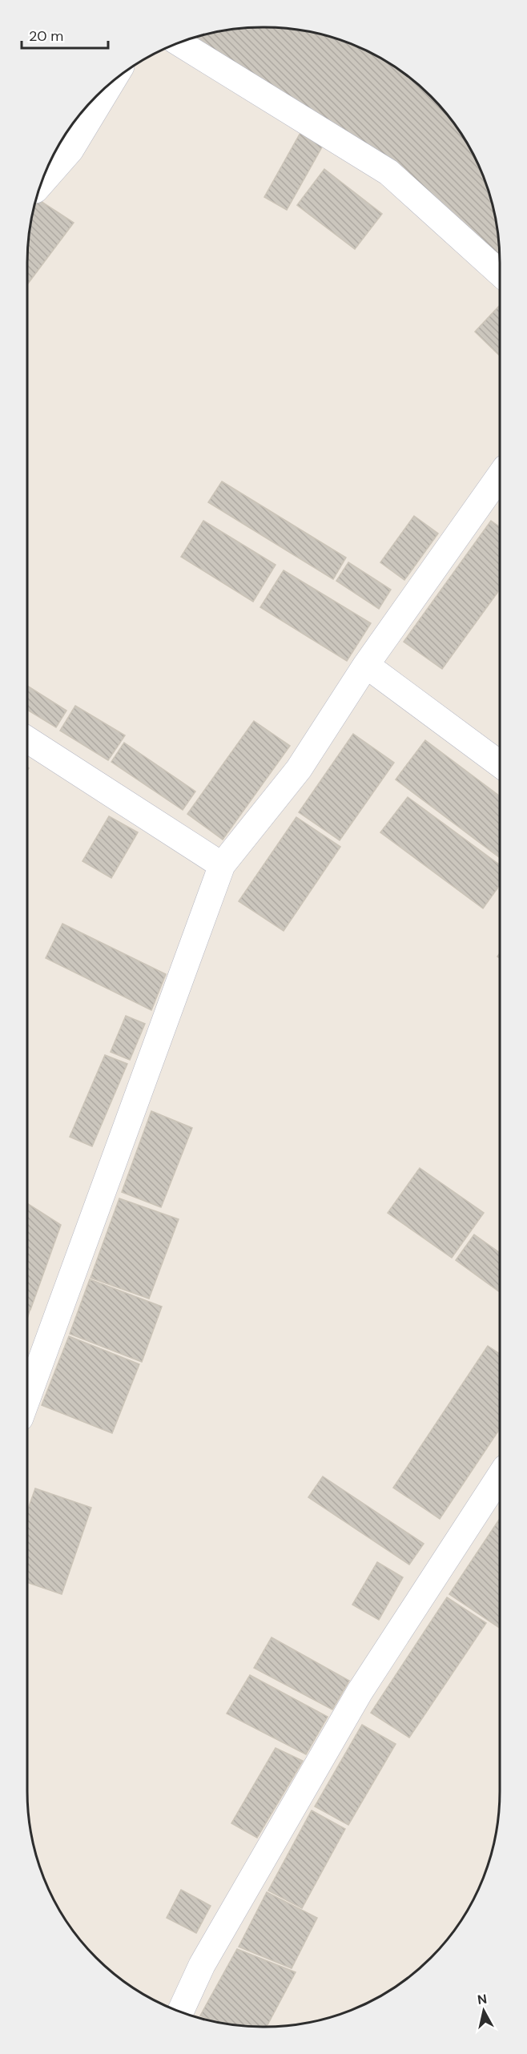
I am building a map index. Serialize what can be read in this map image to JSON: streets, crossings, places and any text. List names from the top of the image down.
{
  "scale_bar": "20 m",
  "north": "top"
}
